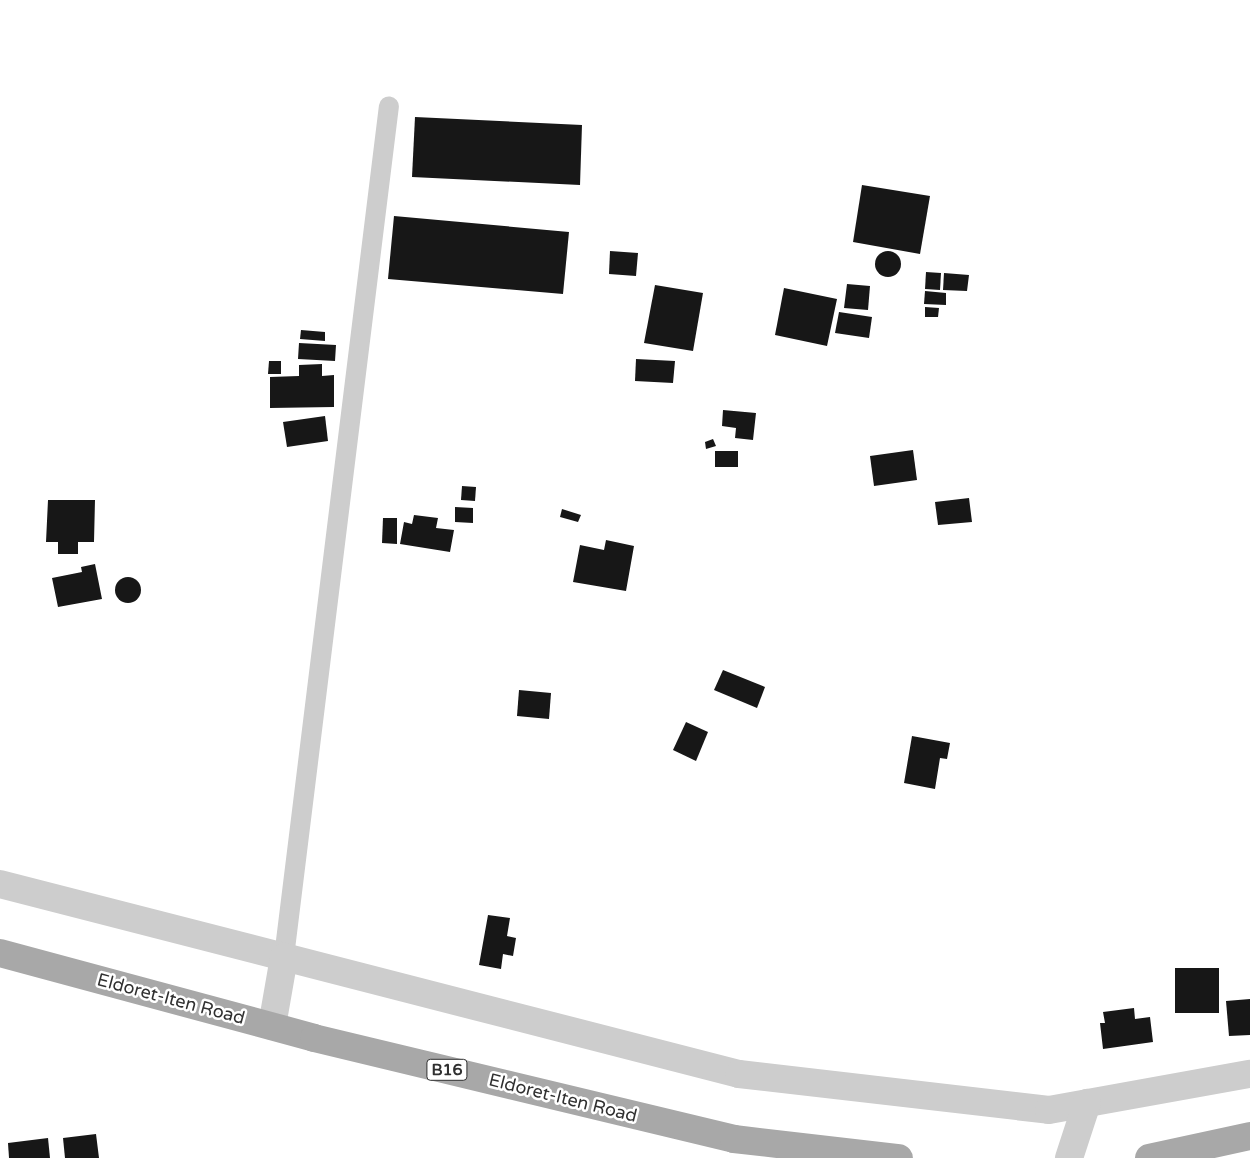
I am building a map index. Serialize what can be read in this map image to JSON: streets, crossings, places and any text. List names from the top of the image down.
{
  "streets": {
    "main road": ["Eldoret-Iten Road", "B16"]
  }
}
